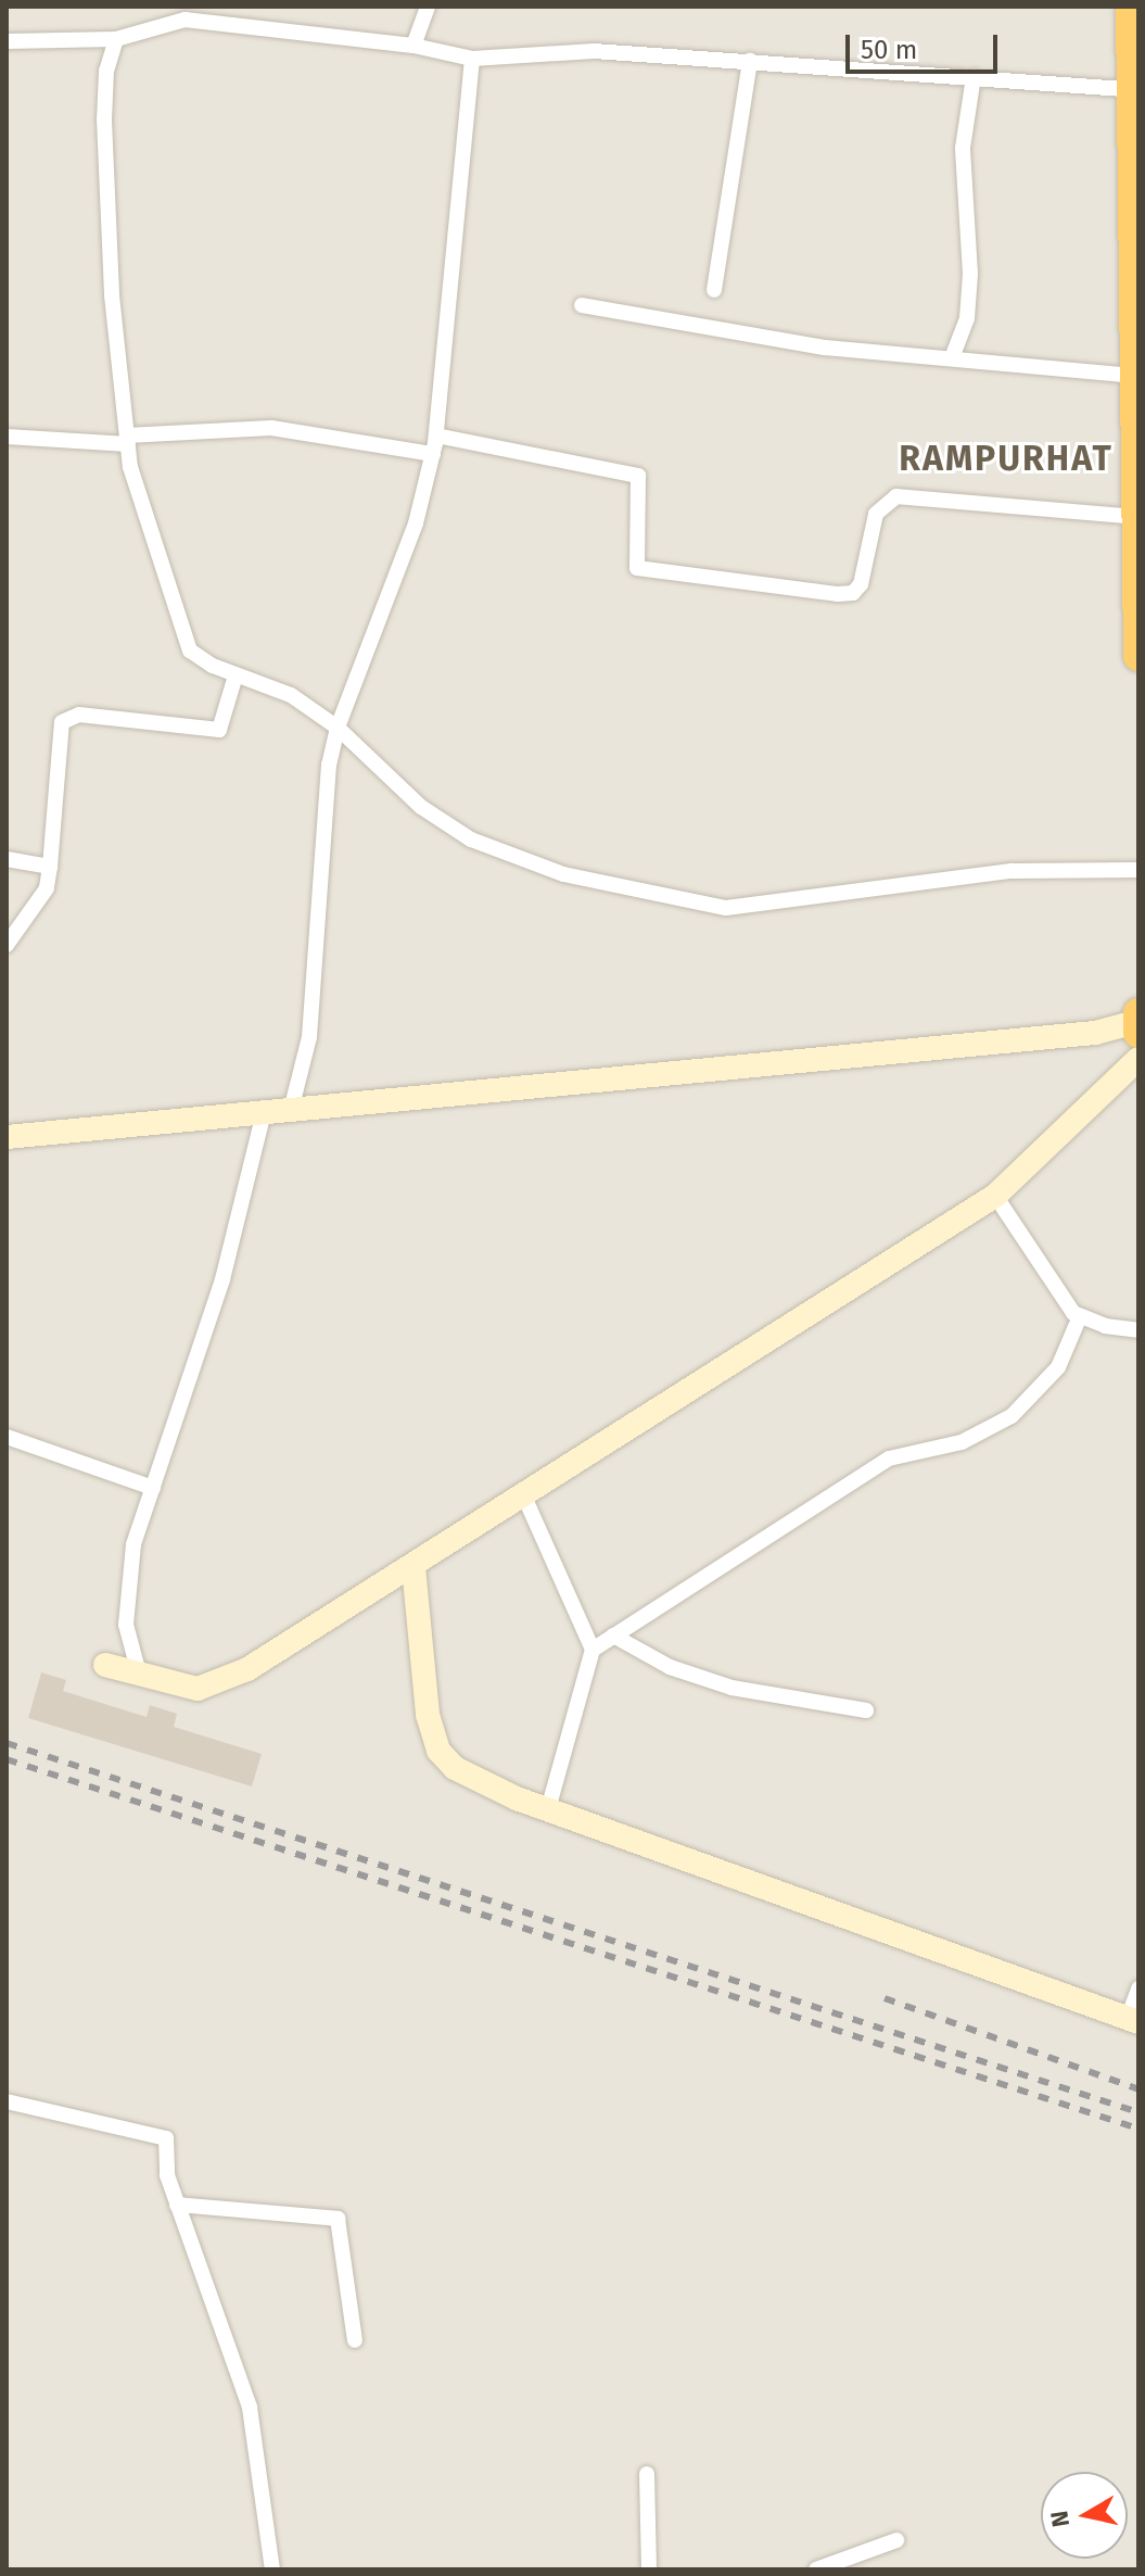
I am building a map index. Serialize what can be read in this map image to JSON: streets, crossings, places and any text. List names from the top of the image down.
{
  "districts": ["RAMPURHAT"],
  "scale_bar": "50 m",
  "north": "left"
}
